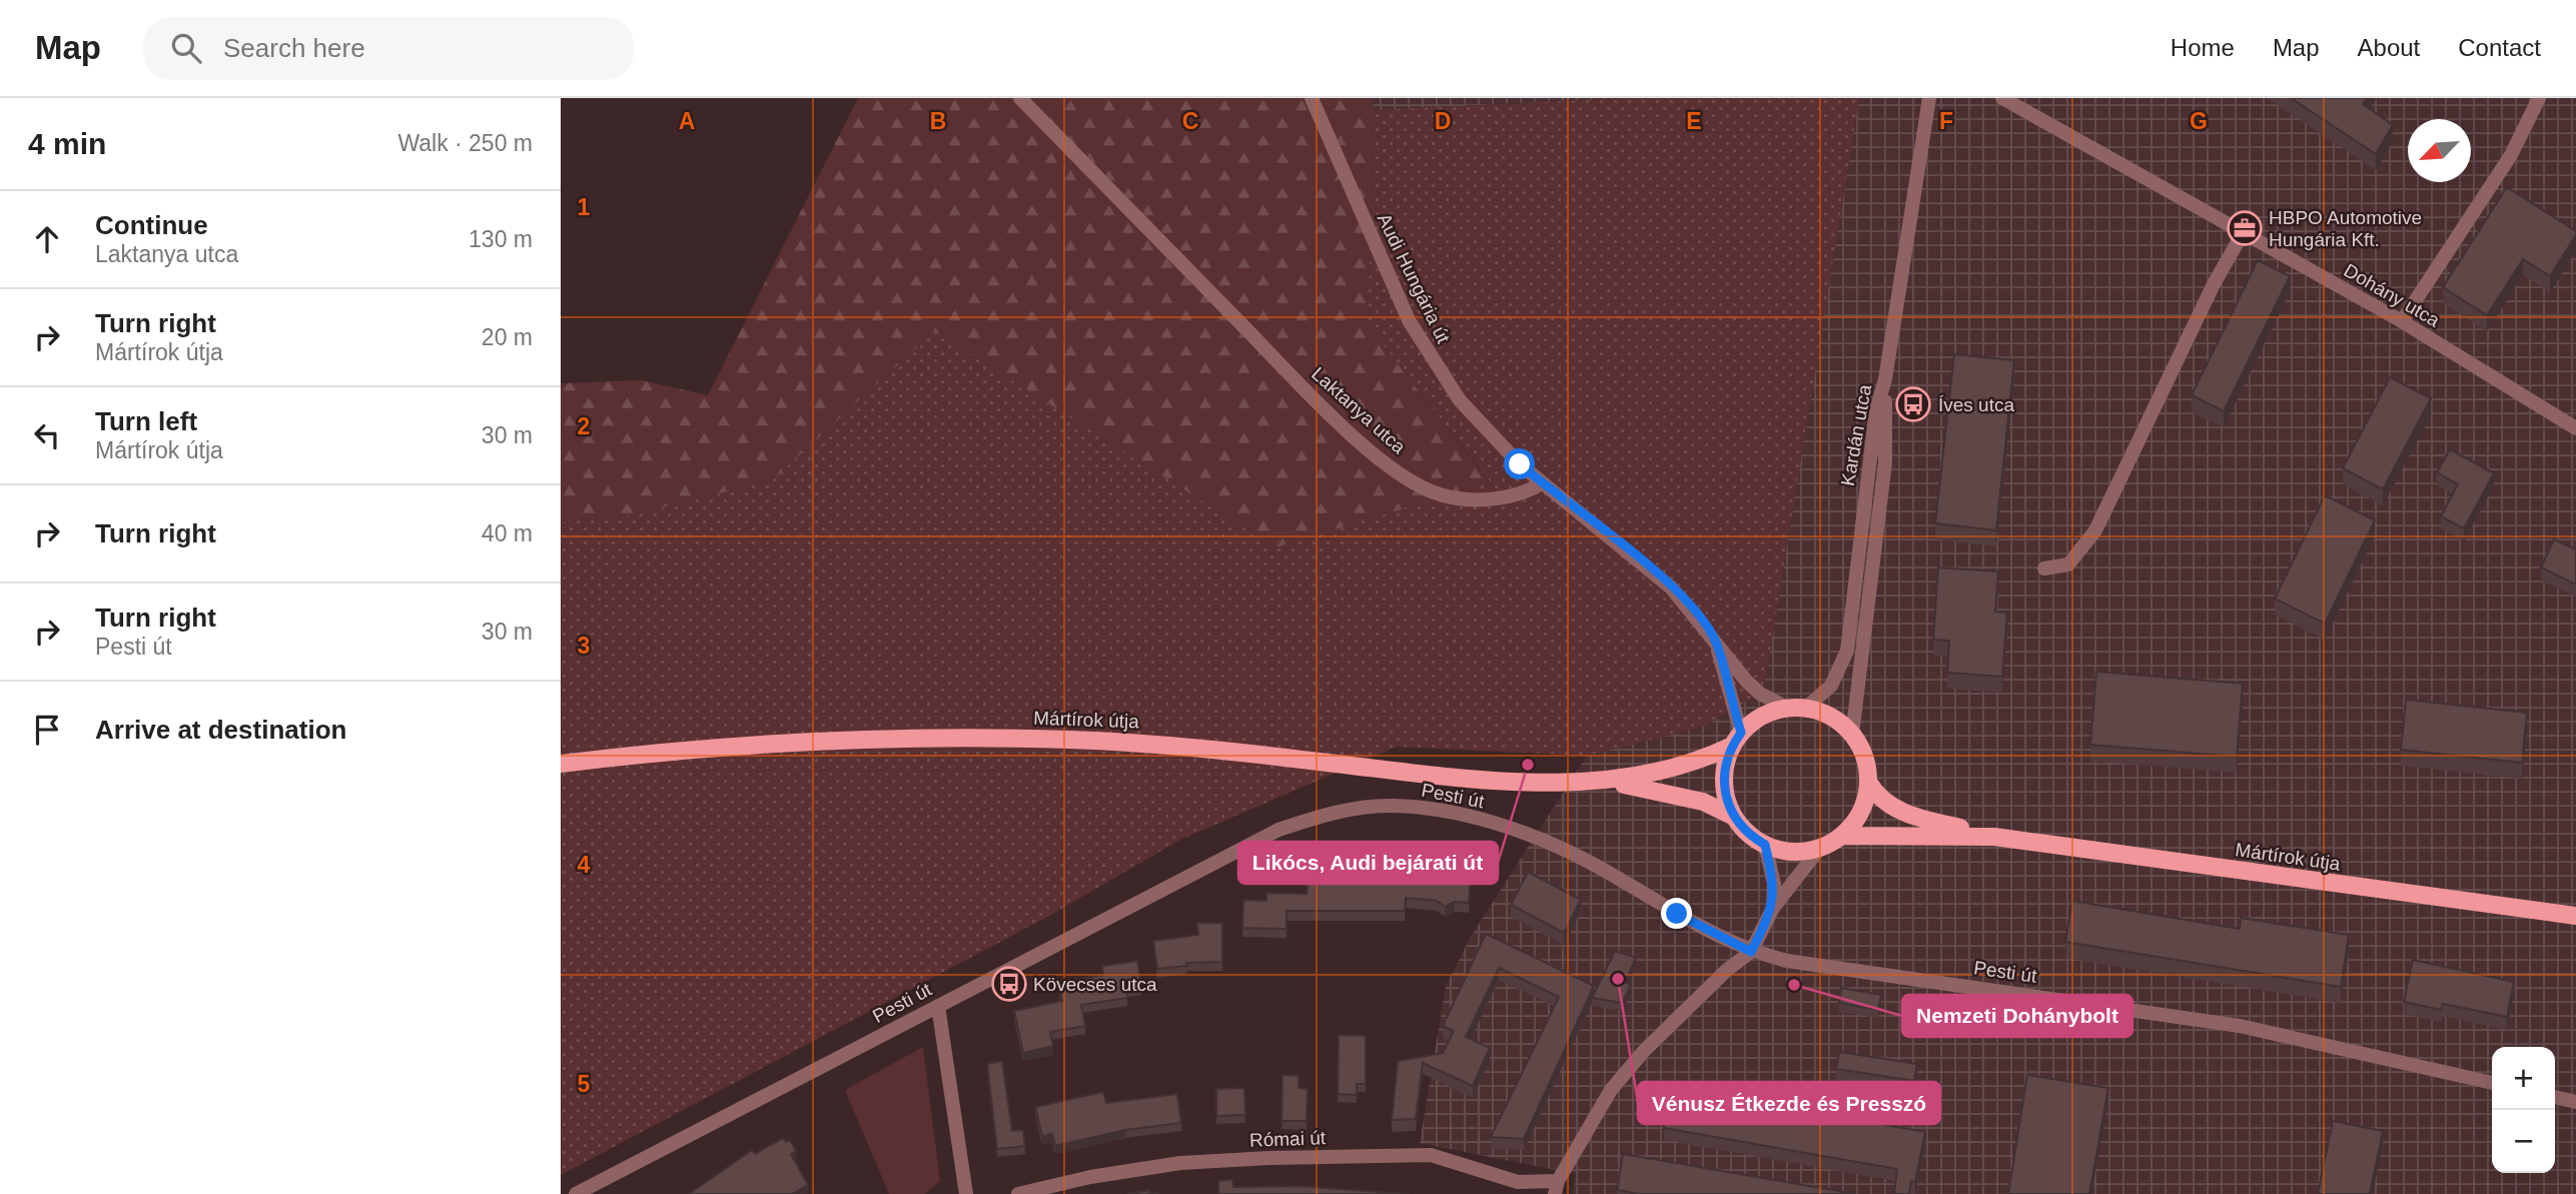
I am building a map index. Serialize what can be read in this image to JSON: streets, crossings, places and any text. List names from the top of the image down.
{
  "streets": {
    "main road": ["Mártírok útja"],
    "street": [
      "Audi Hungária út",
      "Dohány utca",
      "Laktanya utca",
      "Kardán utca",
      "Pesti út",
      "Római út"
    ]
  },
  "crossings": [
    ["Audi Hungária út", "Laktanya utca"],
    ["Kardán utca", "Mártírok útja"]
  ],
  "places": {
    "office": ["HBPO Automotive Hungária Kft."],
    "bus stop": ["Íves utca", "Kövecses utca"],
    "other": ["Likócs, Audi bejárati út", "Vénusz Étkezde és Presszó", "Nemzeti Dohánybolt"]
  },
  "north": "bottom left",
  "page": {
    "header": "Map",
    "search": "Search here",
    "nav": [
      "Home",
      "Map",
      "About",
      "Contact"
    ],
    "heading": ["4 min", "Walk · 250 m"],
    "list": [
      ["Continue", "Laktanya utca", "130 m"],
      ["Turn right", "Mártírok útja", "20 m"],
      ["Turn left", "Mártírok útja", "30 m"],
      ["Turn right", "40 m"],
      ["Turn right", "Pesti út", "30 m"],
      "Arrive at destination"
    ],
    "map_buttons": ["+", "−"]
  },
  "grid": {
    "columns": [
      "A",
      "B",
      "C",
      "D",
      "E",
      "F",
      "G"
    ],
    "rows": [
      "1",
      "2",
      "3",
      "4",
      "5"
    ]
  }
}
